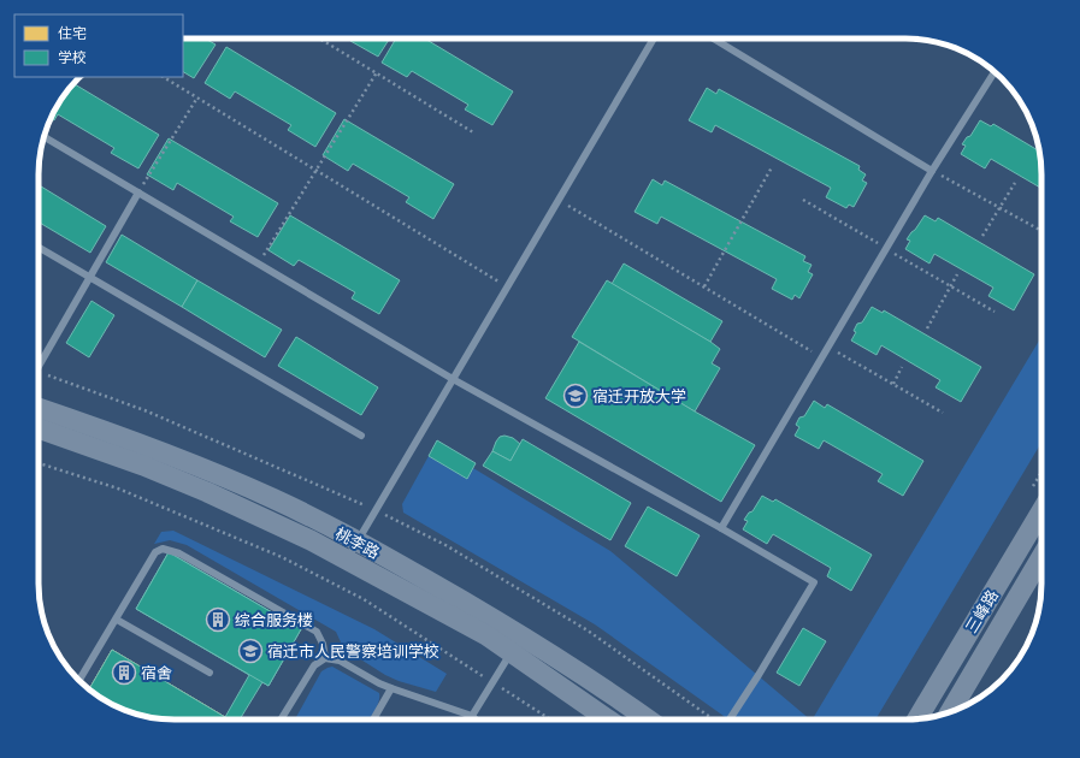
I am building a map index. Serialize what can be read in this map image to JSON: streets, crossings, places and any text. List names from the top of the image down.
{
  "streets": {
    "main road": ["桃李路", "三峰路"]
  },
  "places": {
    "school or university": ["宿迁开放大学", "宿迁市人民警察培训学校"],
    "building": ["综合服务楼", "宿舍"]
  },
  "legend": ["住宅", "学校"]
}
